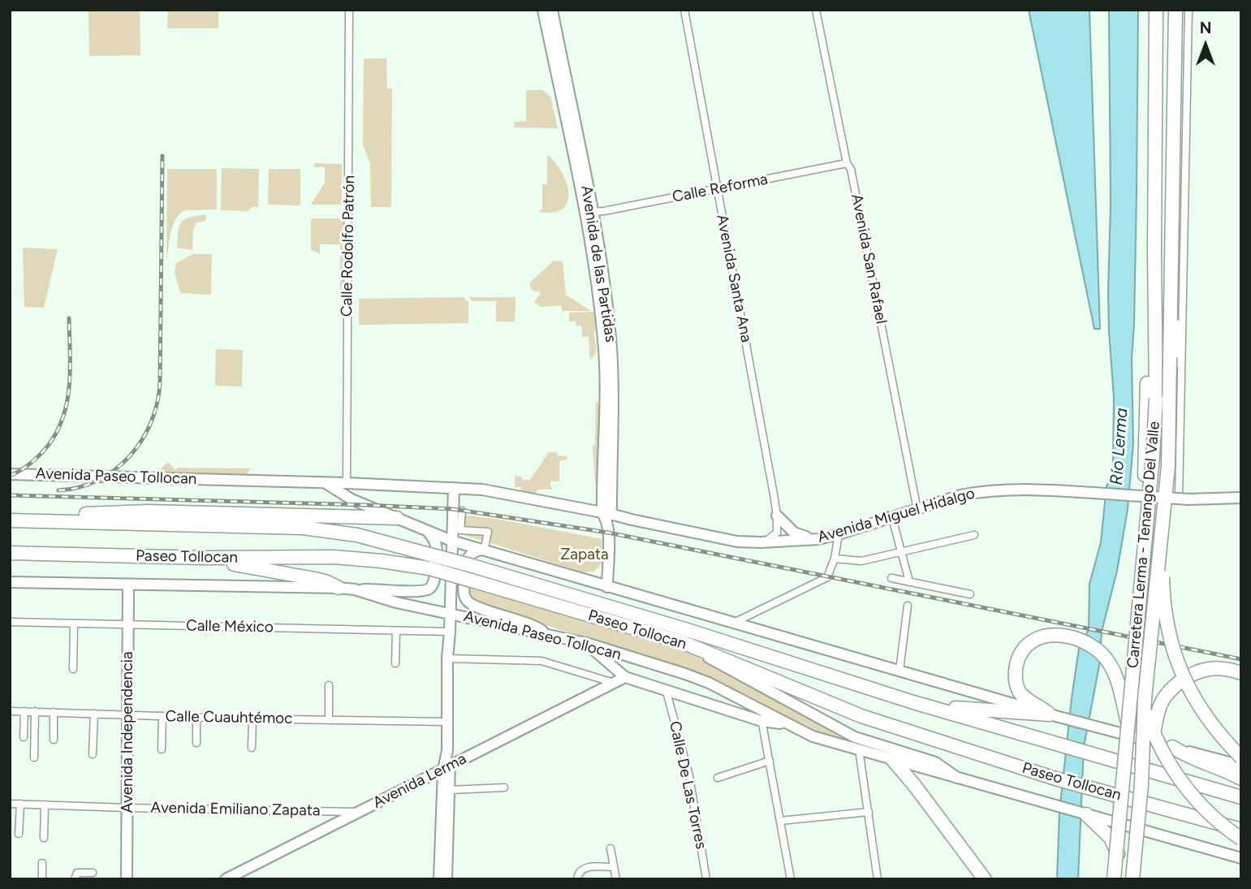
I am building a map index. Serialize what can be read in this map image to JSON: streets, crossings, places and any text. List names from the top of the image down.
{
  "streets": {
    "highway": ["Carretera Lerma - Tenango Del Valle", "Paseo Tollocan"],
    "main road": [
      "Avenida de las Partidas",
      "Avenida Paseo Tollocan",
      "Avenida Miguel Hidalgo",
      "Avenida Independencia",
      "Avenida Lerma"
    ],
    "street": [
      "Calle Reforma",
      "Calle Rodolfo Patrón",
      "Avenida San Rafael",
      "Avenida Santa Ana",
      "Calle México",
      "Calle Cuauhtémoc",
      "Calle De Las Torres",
      "Avenida Emiliano Zapata"
    ]
  },
  "crossings": [
    ["Calle Reforma", "Avenida San Rafael"],
    ["Calle Reforma", "Avenida de las Partidas"],
    ["Calle Reforma", "Avenida Santa Ana"],
    ["Calle Rodolfo Patrón", "Avenida Paseo Tollocan"],
    ["Avenida San Rafael", "Avenida Miguel Hidalgo"],
    ["Avenida de las Partidas", "Avenida Miguel Hidalgo"],
    ["Avenida Paseo Tollocan", "Avenida Miguel Hidalgo"],
    ["Avenida Paseo Tollocan", "Avenida Independencia"],
    ["Calle México", "Avenida Independencia"],
    ["Calle Cuauhtémoc", "Avenida Independencia"],
    ["Avenida Independencia", "Avenida Emiliano Zapata"],
    ["Avenida Lerma", "Avenida Emiliano Zapata"]
  ],
  "water": ["Río Lerma"],
  "parks": ["Zapata"],
  "north": "top"
}
